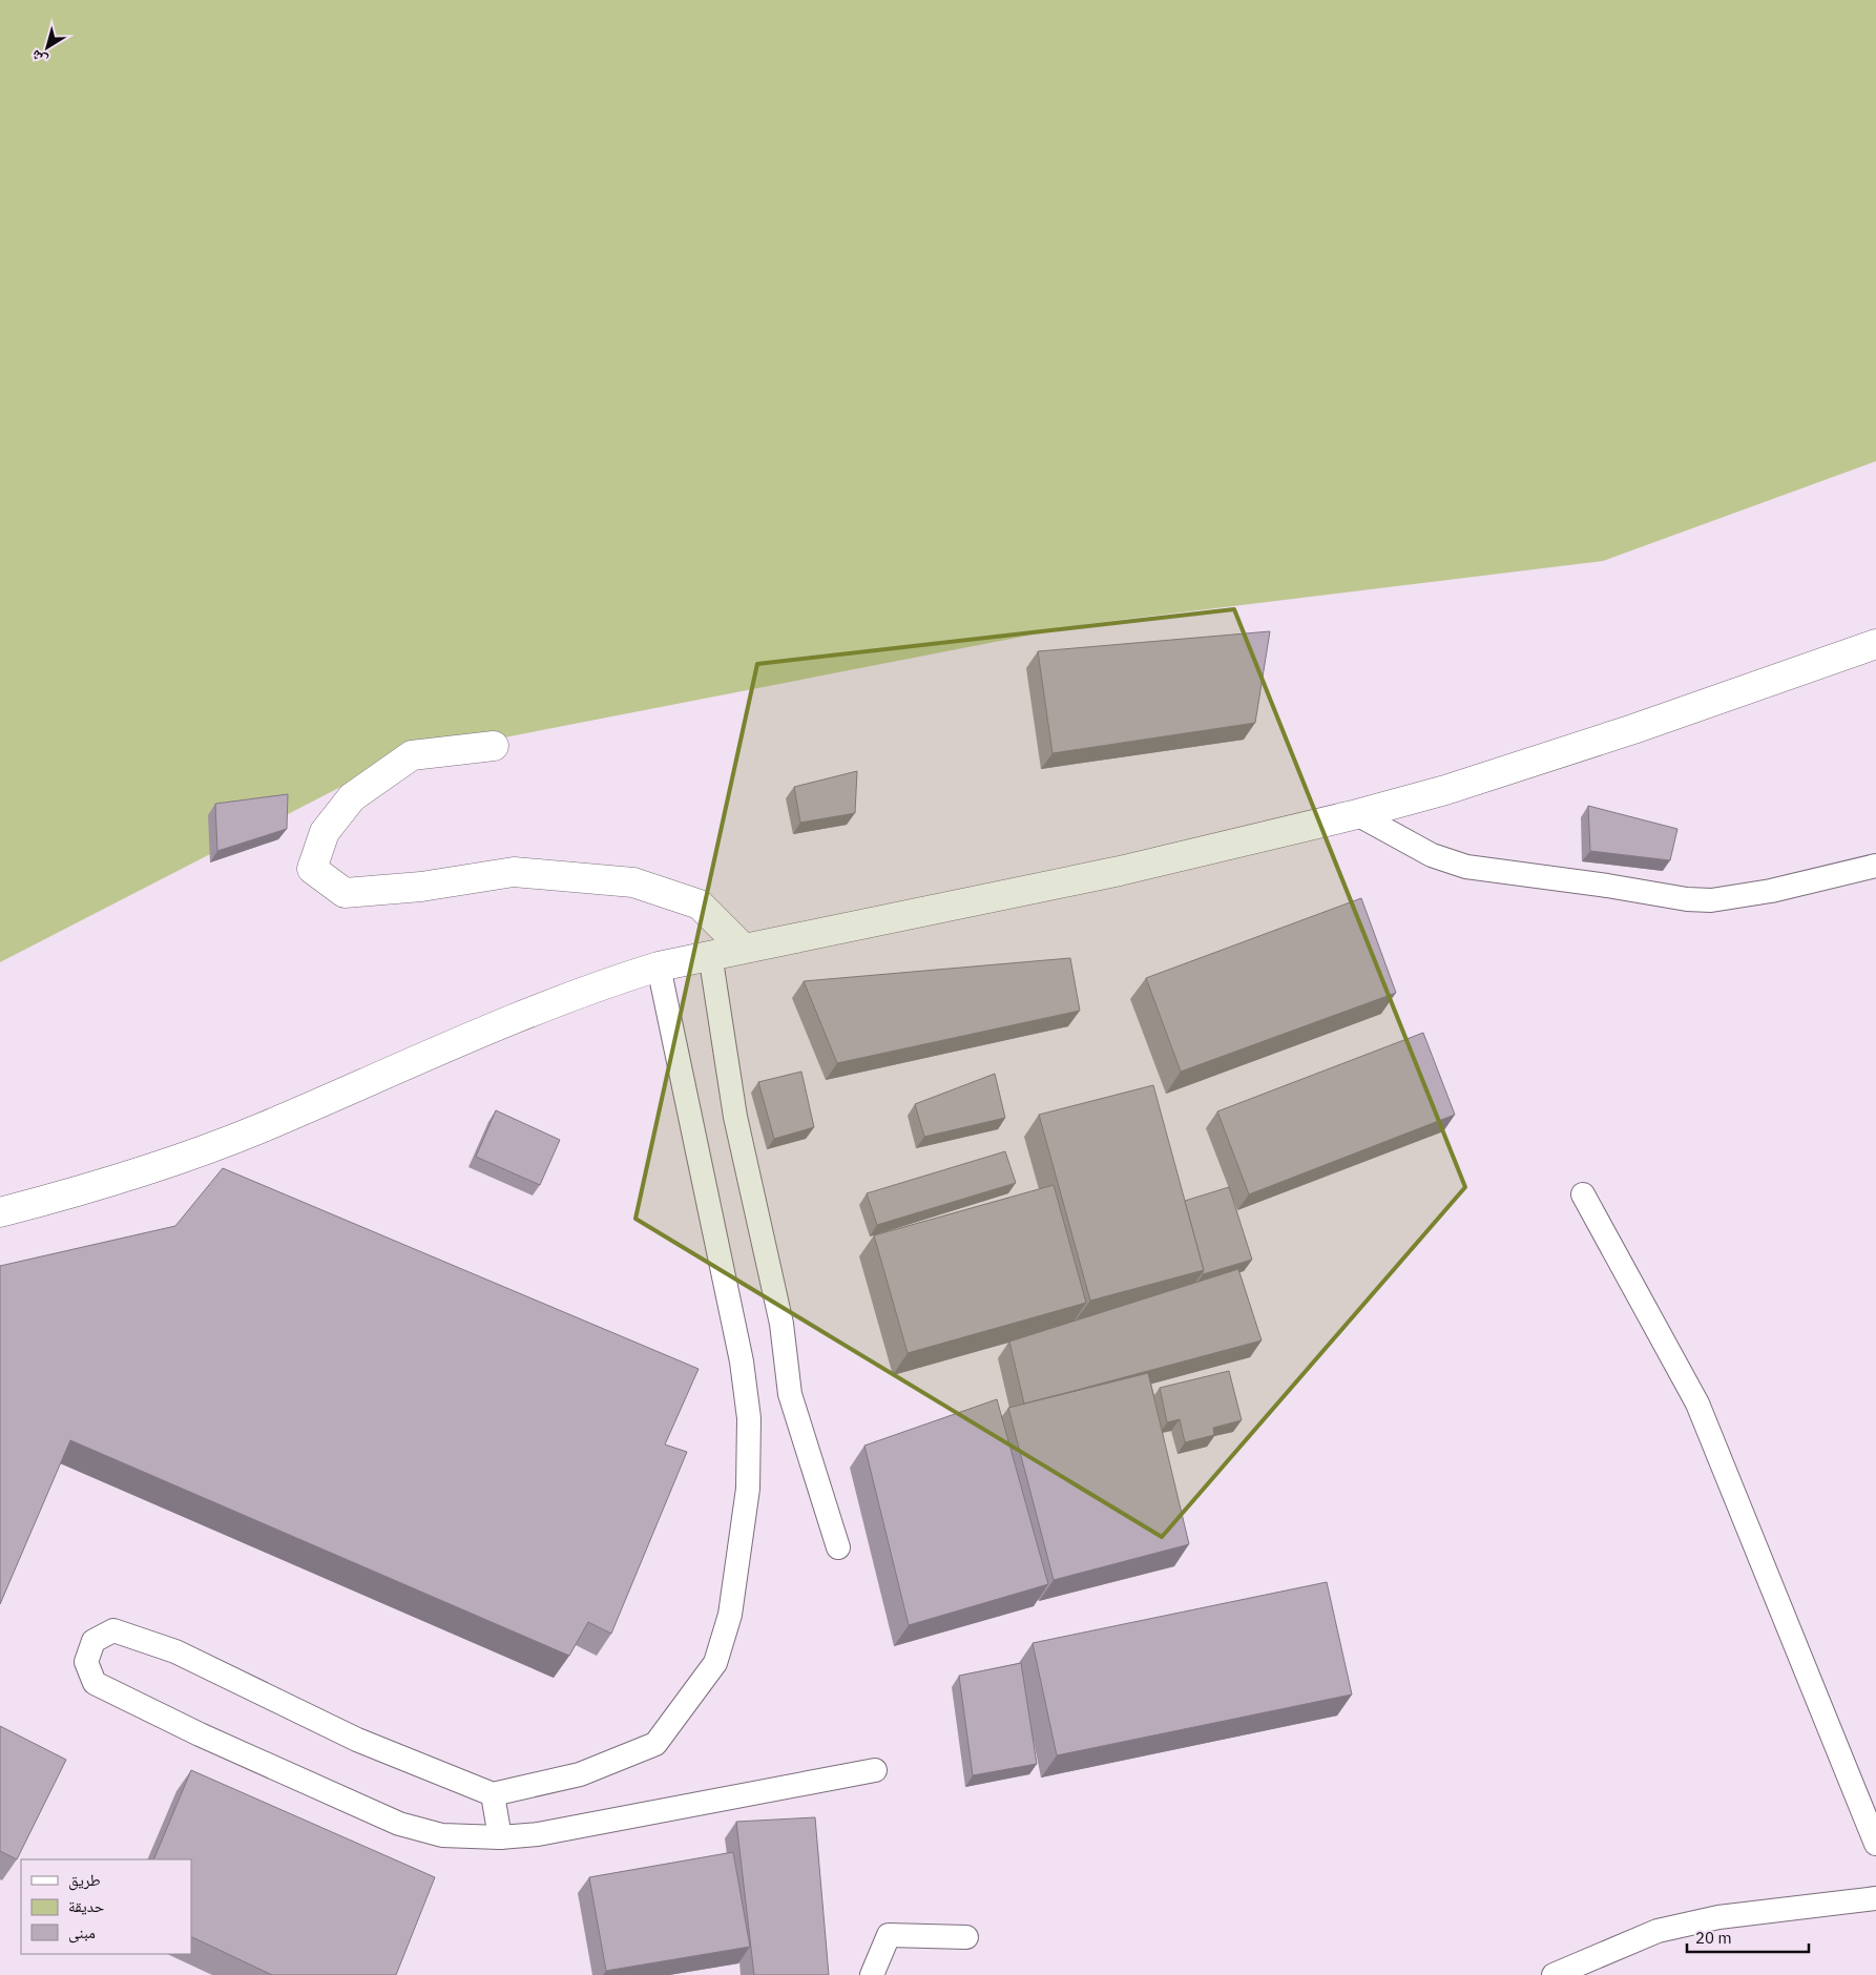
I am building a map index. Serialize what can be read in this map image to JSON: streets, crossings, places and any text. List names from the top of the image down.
{
  "legend": ["طريق", "حديقة", "مبنى"],
  "scale_bar": "20 m",
  "north": "bottom left"
}
